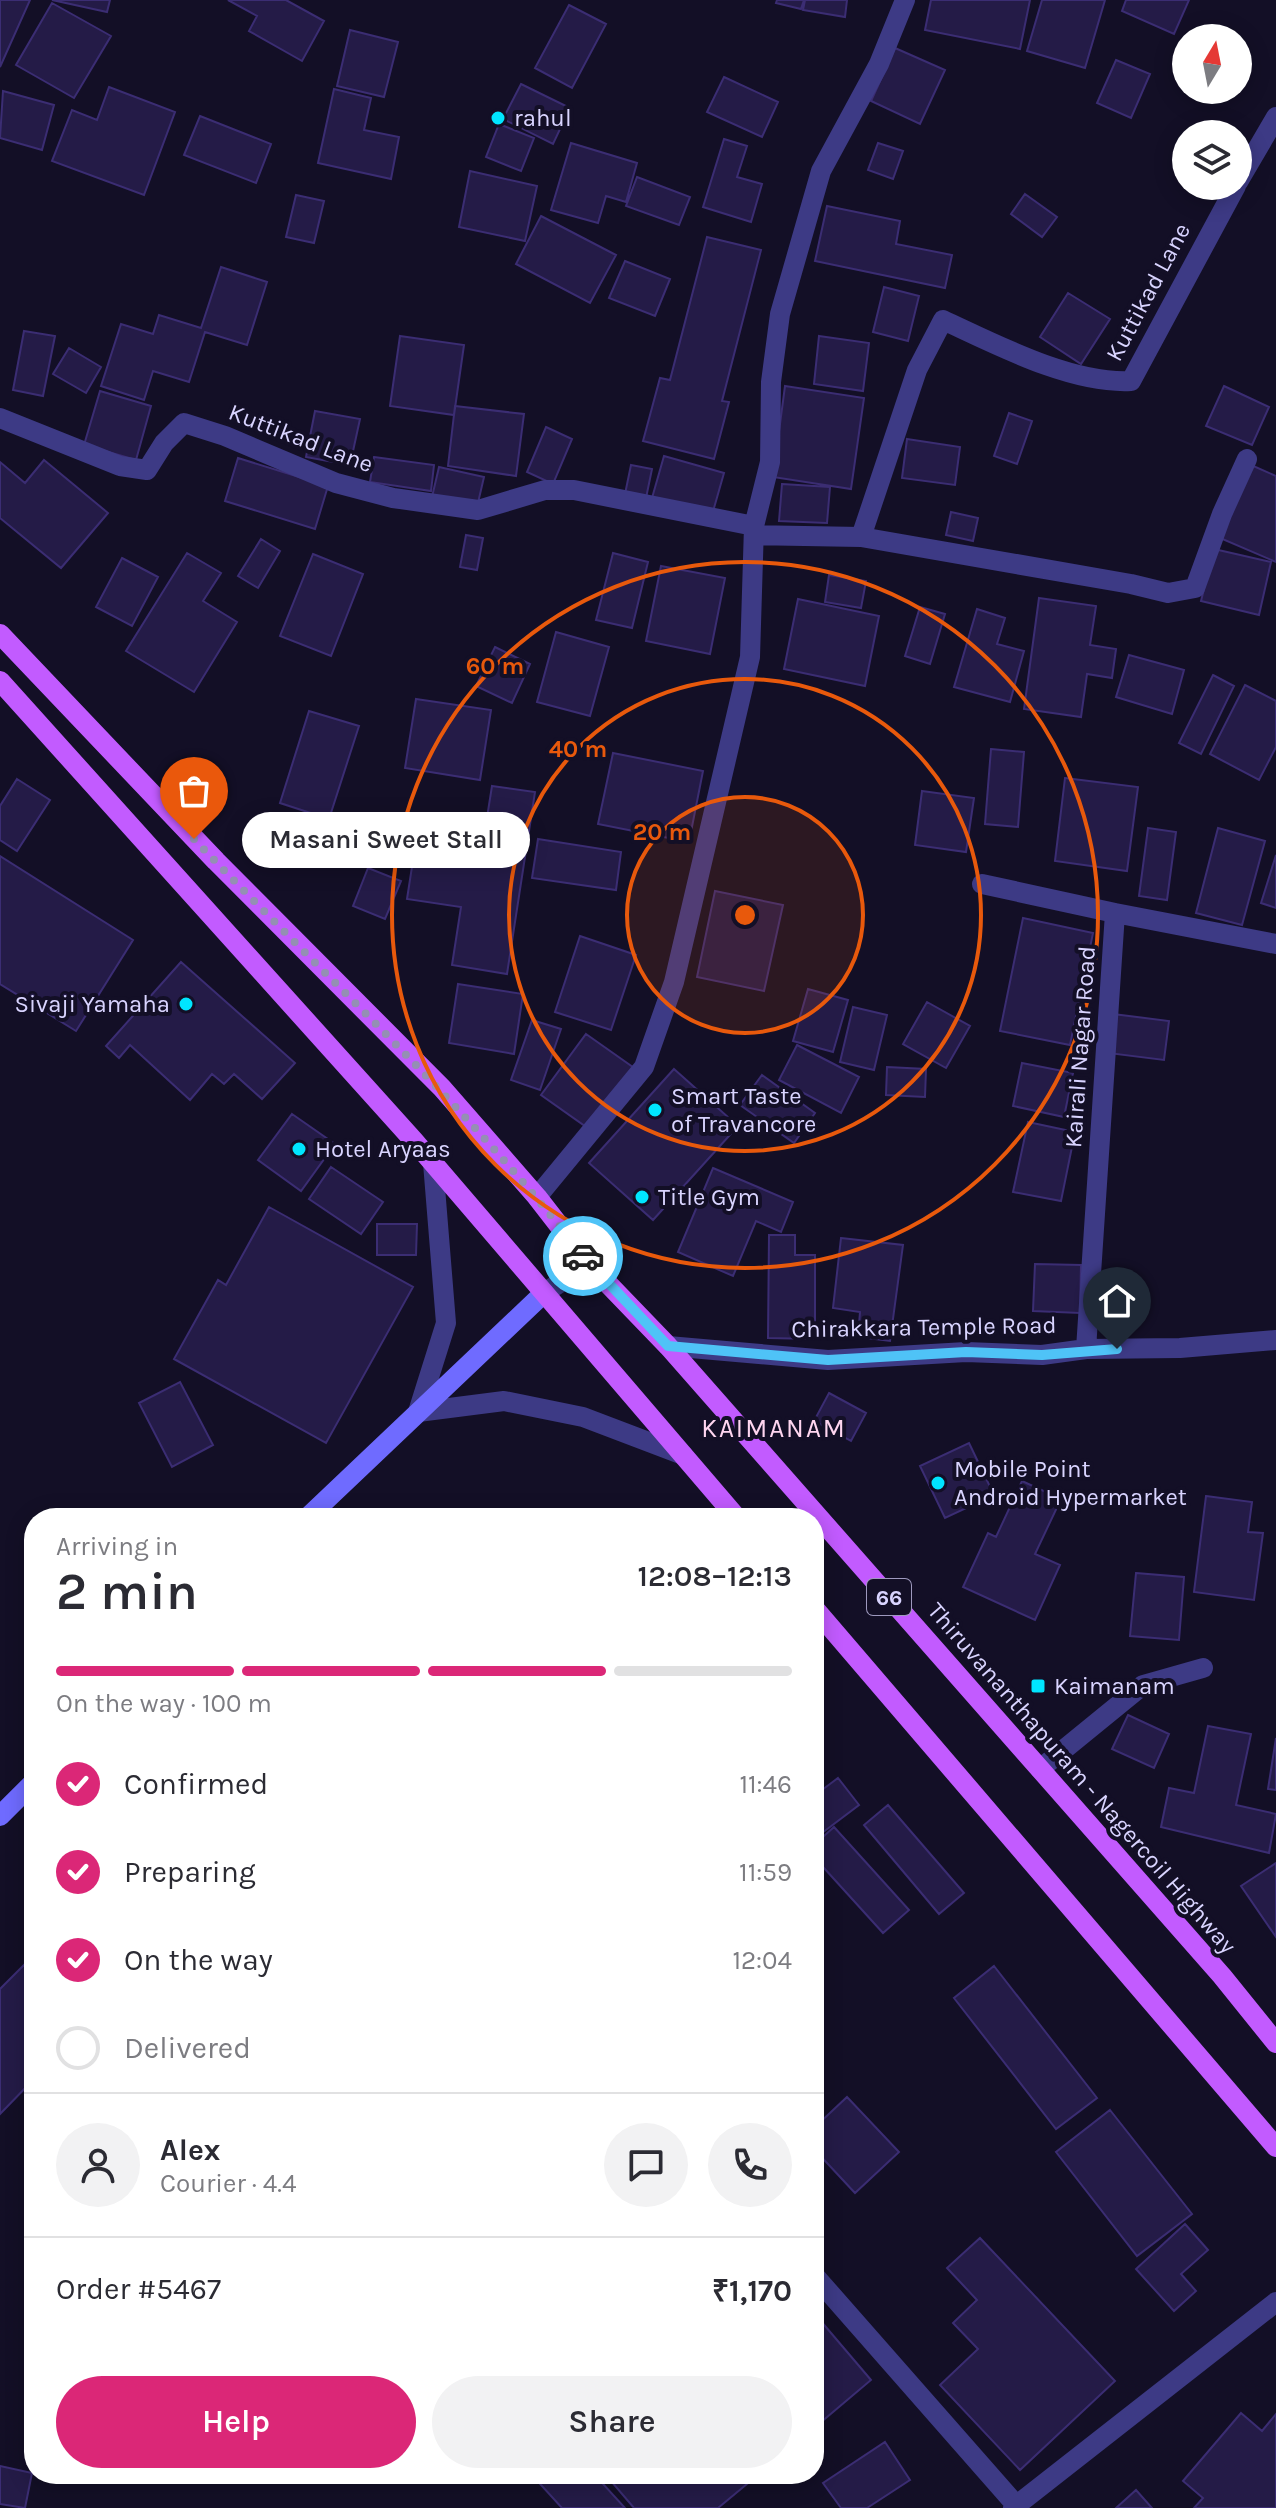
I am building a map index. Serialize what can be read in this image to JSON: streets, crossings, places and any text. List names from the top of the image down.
{
  "streets": {
    "main road": ["66", "Thiruvananthapuram - Nagercoil Highway"],
    "street": ["Kuttikad Lane", "Kairali Nagar Road", "Chirakkara Temple Road"]
  },
  "crossings": [
    ["Kairali Nagar Road", "Chirakkara Temple Road"],
    ["Chirakkara Temple Road", "Thiruvananthapuram - Nagercoil Highway"]
  ],
  "districts": ["KAIMANAM"],
  "places": {
    "other": [
      "rahul",
      "Masani Sweet Stall",
      "Sivaji Yamaha",
      "Smart Taste of Travancore",
      "Hotel Aryaas",
      "Title Gym",
      "Mobile Point Android Hypermarket"
    ],
    "transit": ["Kaimanam"]
  },
  "north": "top",
  "page": {
    "bubble": "Masani Sweet Stall",
    "heading": ["2 min", "Arriving in", "12:08–12:13"],
    "panel": [
      "Alex",
      "Courier · 4.4",
      "Order #5467",
      "₹1,170"
    ],
    "bar": "On the way · 100 m",
    "list": [
      ["Confirmed", "11:46"],
      ["Preparing", "11:59"],
      ["On the way", "12:04"],
      "Delivered"
    ],
    "buttons": ["Help", "Share"]
  },
  "rings": ["60 m", "40 m", "20 m"]
}
